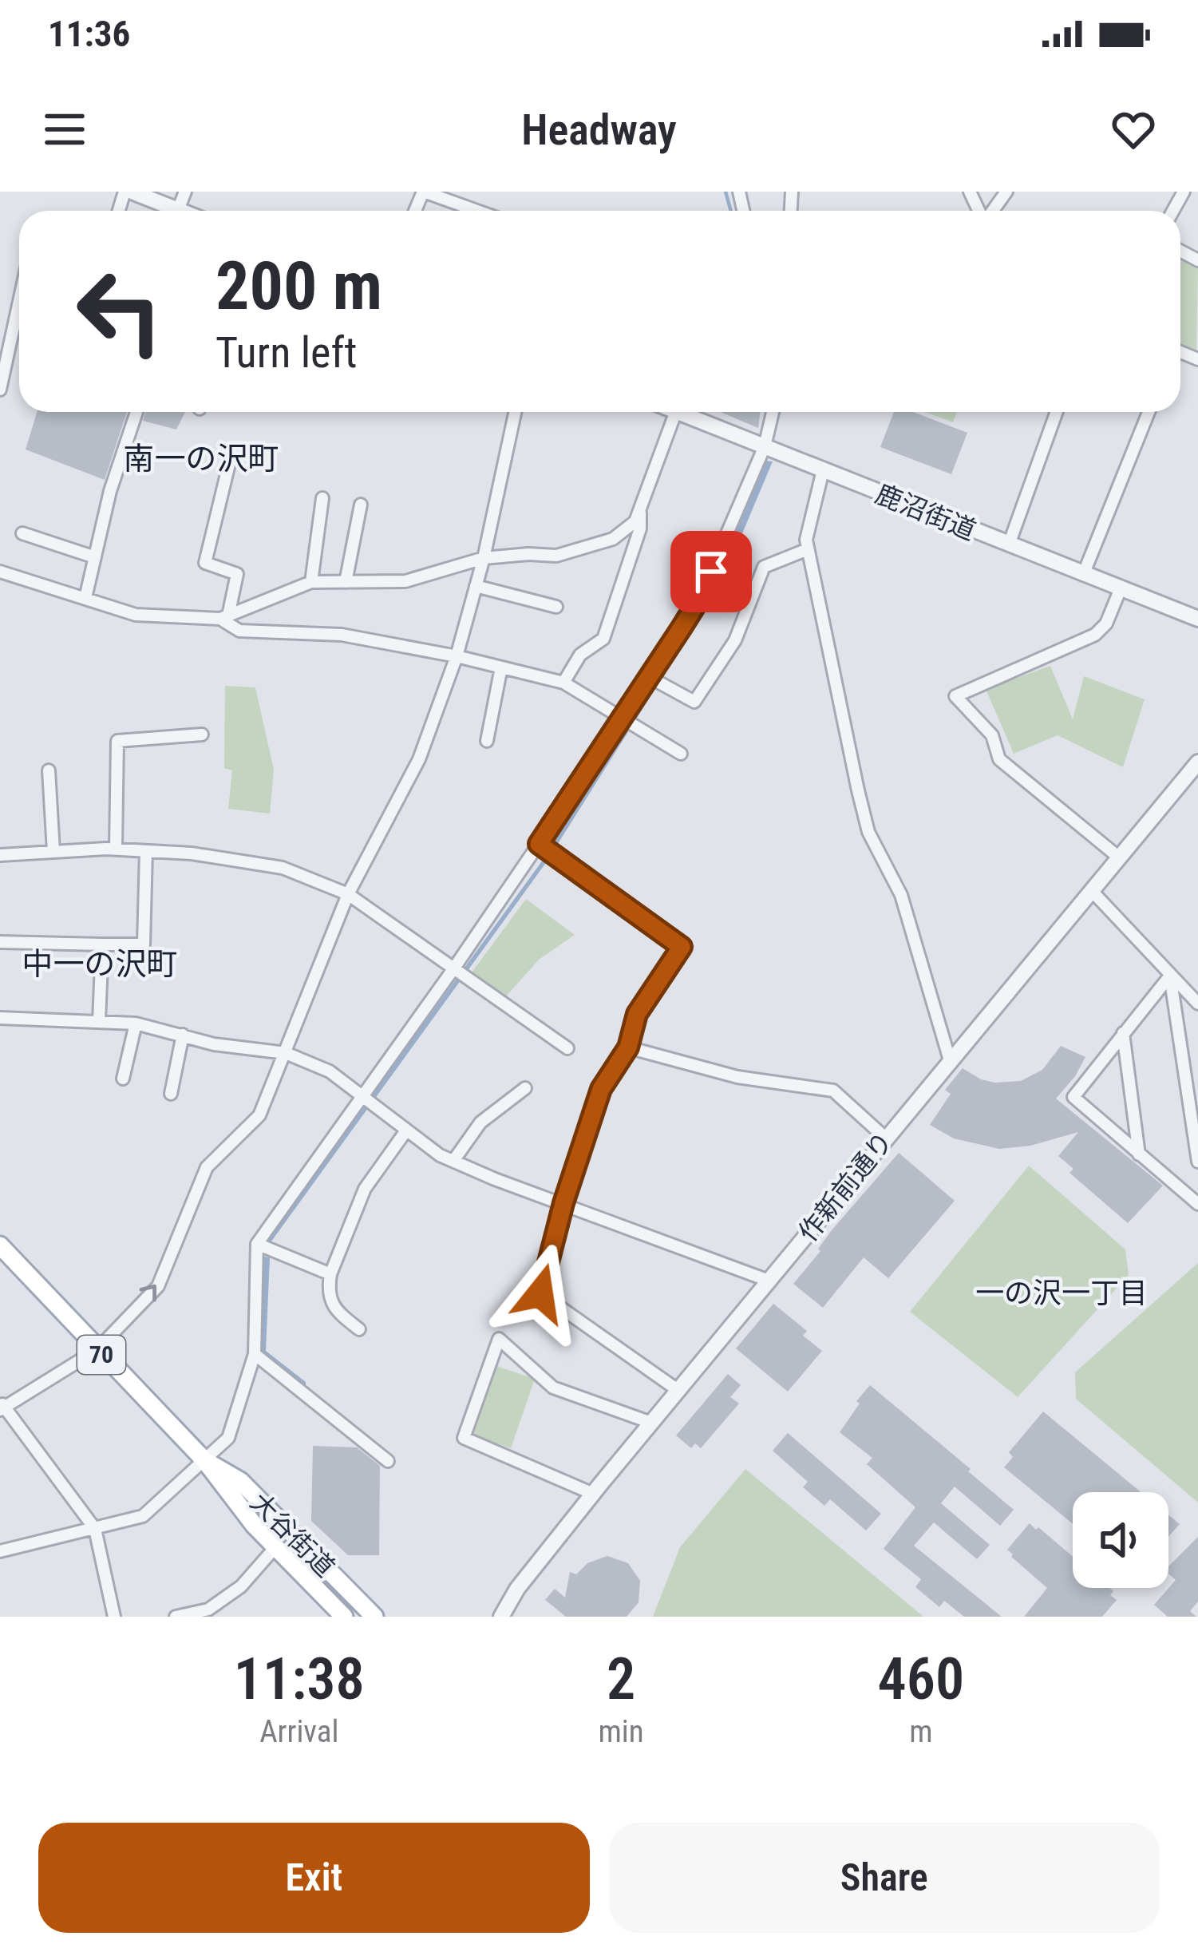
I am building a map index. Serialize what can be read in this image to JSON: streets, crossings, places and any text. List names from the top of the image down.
{
  "streets": {
    "main road": ["70", "大谷街道"],
    "street": ["鹿沼街道", "作新前通り"]
  },
  "districts": ["南一の沢町", "中一の沢町", "一の沢一丁目"],
  "page": {
    "status": "11:36",
    "header": "Headway",
    "turn": ["200 m", "Turn left"],
    "eta": [
      "11:38",
      "Arrival",
      "2",
      "min",
      "460",
      "m"
    ],
    "buttons": ["Exit", "Share"]
  }
}
